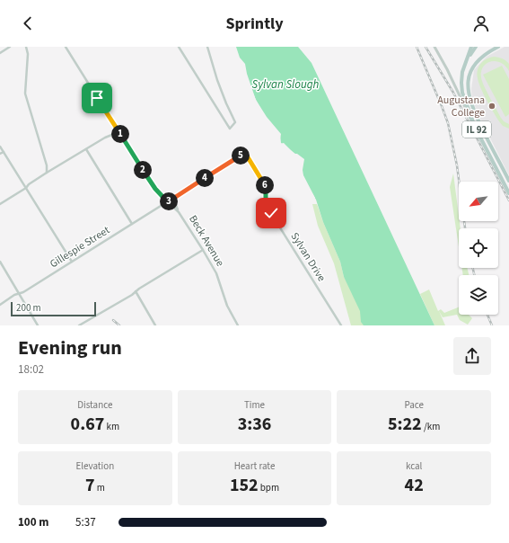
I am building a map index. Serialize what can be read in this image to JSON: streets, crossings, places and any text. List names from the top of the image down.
{
  "streets": {
    "main road": ["IL 92"],
    "street": ["Beck Avenue", "Gillespie Street", "Sylvan Drive"]
  },
  "crossings": [
    ["Beck Avenue", "Gillespie Street"],
    ["Beck Avenue", "Sylvan Drive"],
    ["Gillespie Street", "Sylvan Drive"]
  ],
  "water": ["Sylvan Slough"],
  "places": ["Augustana College"],
  "scale_bar": "200 m",
  "north": "bottom left",
  "page": {
    "header": "Sprintly",
    "pins": [
      "1",
      "5",
      "2",
      "4",
      "6",
      "3"
    ],
    "scale": "200 m",
    "heading": ["Evening run", "18:02"],
    "stats": [
      ["Distance", "0.67 km"],
      ["Time", "3:36"],
      ["Pace", "5:22 /km"],
      ["Elevation", "7 m"],
      ["Heart rate", "152 bpm"],
      ["kcal", "42"]
    ],
    "list": [
      {
        "name": "100 m",
        "note": "5:37"
      }
    ]
  }
}
